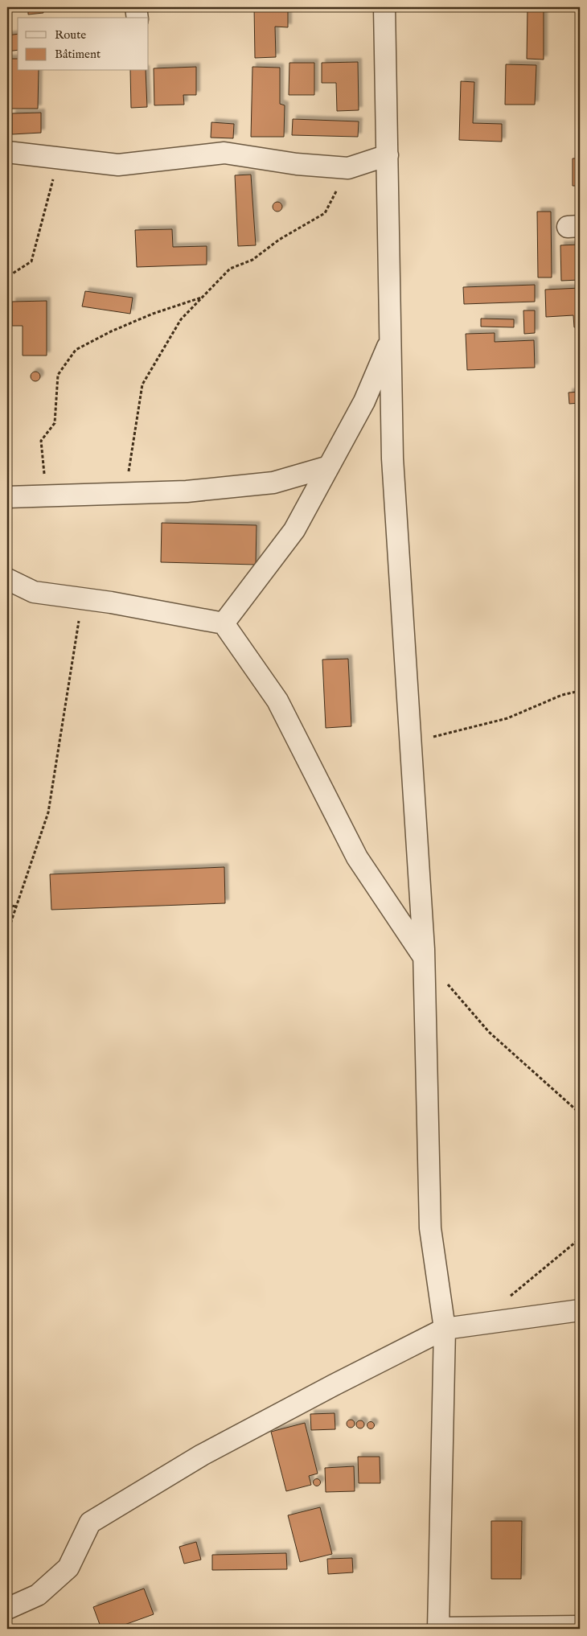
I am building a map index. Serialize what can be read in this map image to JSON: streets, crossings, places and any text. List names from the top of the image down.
{
  "legend": ["Route", "Bâtiment"]
}
